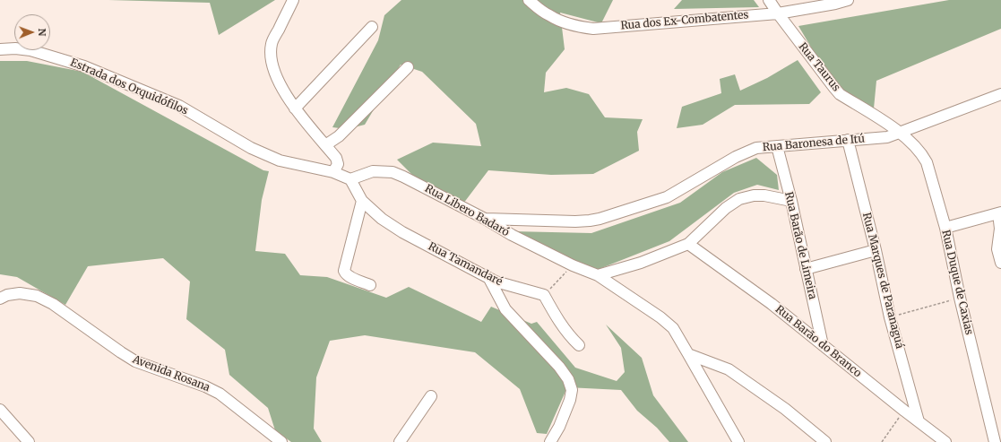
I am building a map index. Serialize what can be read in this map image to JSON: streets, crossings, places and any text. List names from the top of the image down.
{
  "streets": {
    "street": [
      "Rua dos Ex-Combatentes",
      "Rua Taurus",
      "Estrada dos Orquidófilos",
      "Rua Baronesa de Itú",
      "Rua Libero Badaró",
      "Rua Barão de Limeira",
      "Rua Tamandaré",
      "Rua Marques de Paranaguá",
      "Rua Duque de Caxias",
      "Rua Barão do Branco",
      "Avenida Rosana"
    ]
  },
  "crossings": [
    ["Rua dos Ex-Combatentes", "Rua Taurus"],
    ["Rua Taurus", "Rua Baronesa de Itú"],
    ["Rua Taurus", "Rua Duque de Caxias"],
    ["Rua Baronesa de Itú", "Rua Libero Badaró"],
    ["Rua Baronesa de Itú", "Rua Barão de Limeira"],
    ["Rua Baronesa de Itú", "Rua Marques de Paranaguá"],
    ["Rua Baronesa de Itú", "Rua Duque de Caxias"],
    ["Rua Libero Badaró", "Rua Tamandaré"],
    ["Rua Barão de Limeira", "Rua Barão do Branco"],
    ["Rua Marques de Paranaguá", "Rua Barão do Branco"]
  ],
  "north": "right"
}
